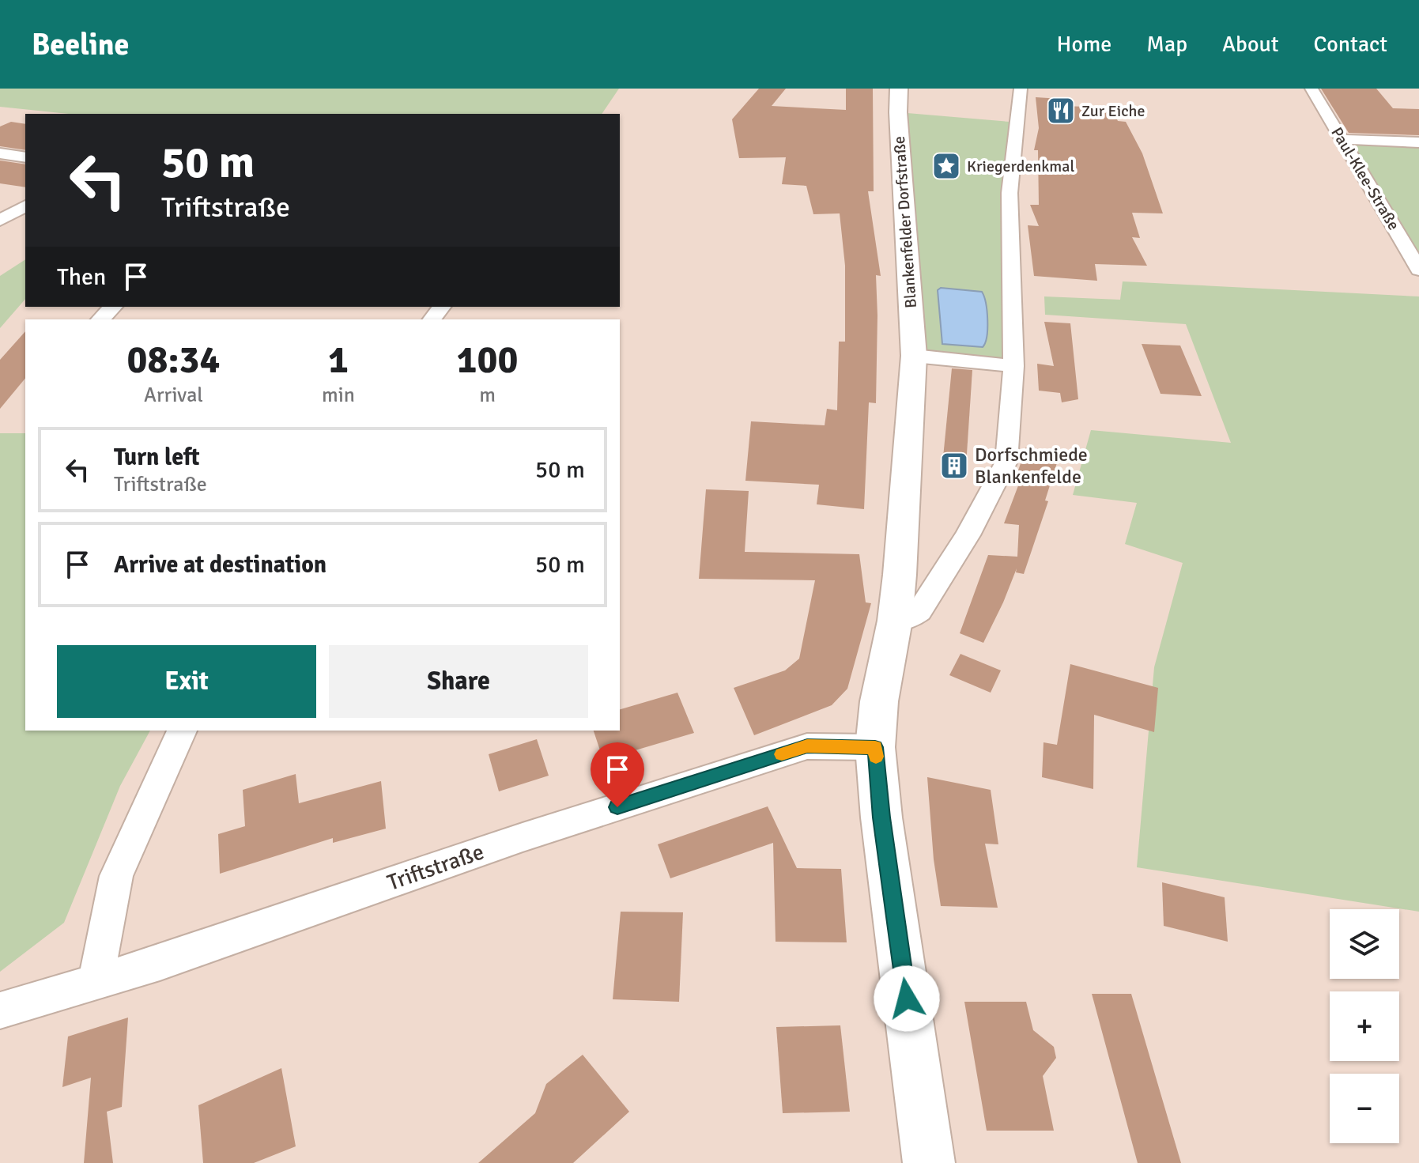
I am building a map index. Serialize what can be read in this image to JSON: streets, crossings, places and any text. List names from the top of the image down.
{
  "streets": {
    "main road": ["Blankenfelder Dorfstraße"],
    "street": ["Paul-Klee-Straße", "Triftstraße"]
  },
  "crossings": [
    ["Blankenfelder Dorfstraße", "Triftstraße"]
  ],
  "places": {
    "restaurant": ["Zur Eiche"],
    "place": ["Kriegerdenkmal"],
    "building": ["Dorfschmiede Blankenfelde"]
  },
  "page": {
    "header": "Beeline",
    "nav": [
      "Home",
      "Map",
      "About",
      "Contact"
    ],
    "turn": ["50 m", "Triftstraße"],
    "then": "Then",
    "eta": [
      "08:34",
      "Arrival",
      "1",
      "min",
      "100",
      "m"
    ],
    "list": [
      {
        "name": "Turn left",
        "note": "Triftstraße",
        "value": "50 m"
      },
      {
        "name": "Arrive at destination",
        "value": "50 m"
      }
    ],
    "buttons": ["Exit", "Share"],
    "map_buttons": ["+", "−"]
  }
}
